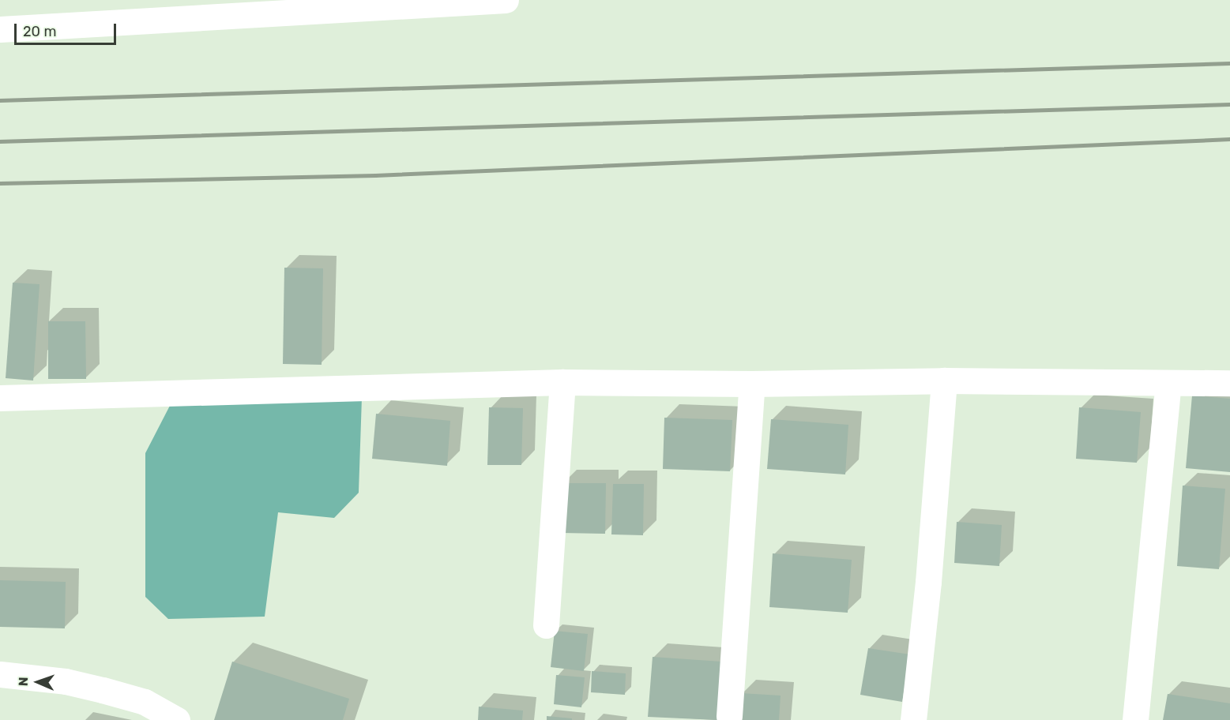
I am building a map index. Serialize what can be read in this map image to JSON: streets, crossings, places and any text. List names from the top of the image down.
{
  "scale_bar": "20 m",
  "north": "left"
}
